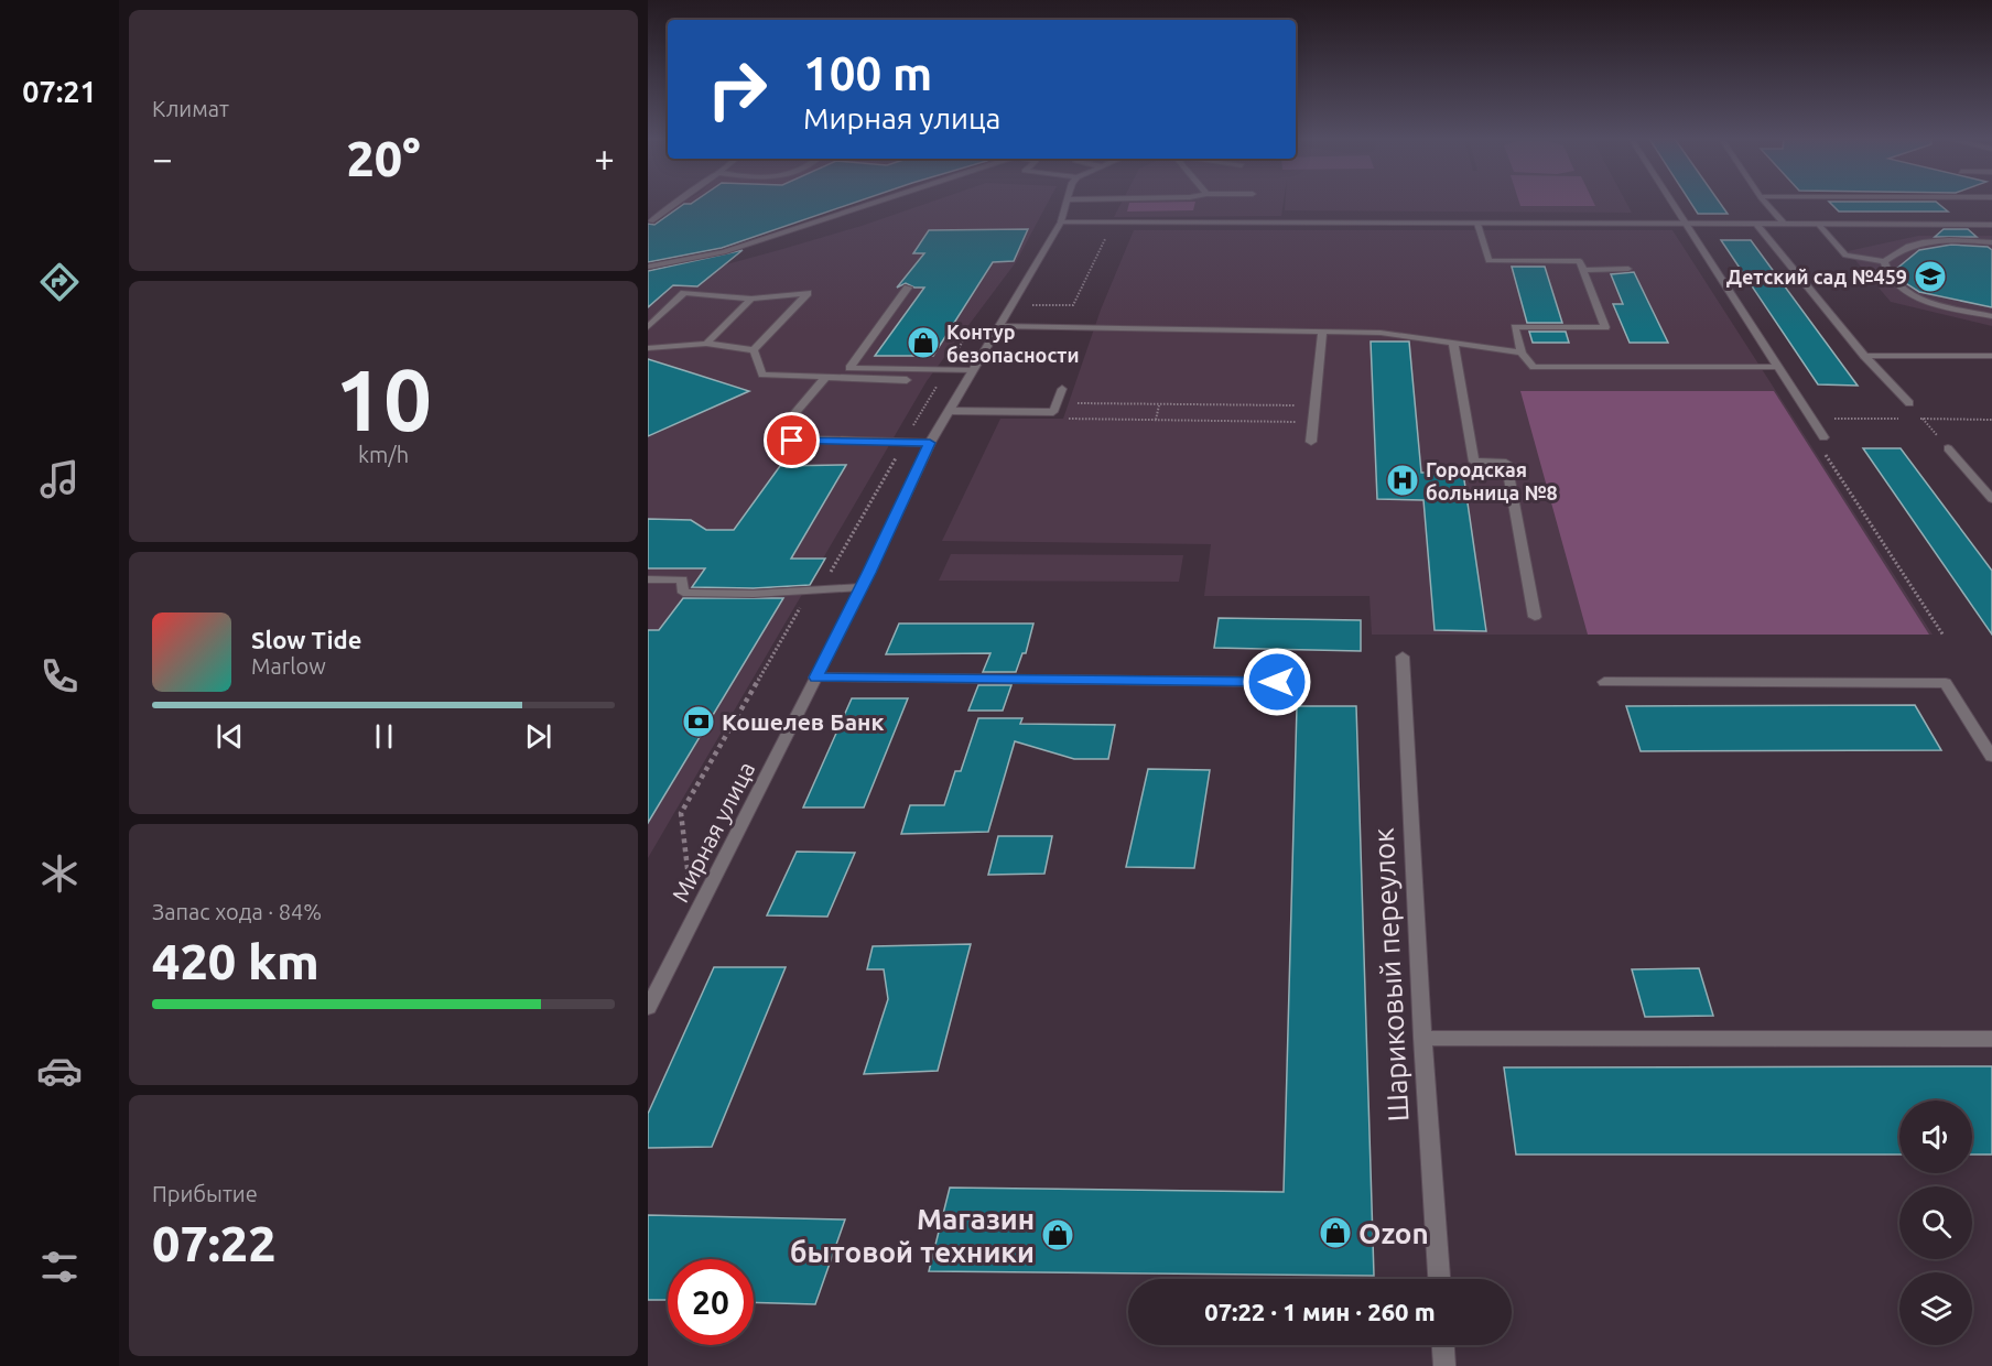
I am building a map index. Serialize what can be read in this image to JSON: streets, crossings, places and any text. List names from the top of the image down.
{
  "streets": {
    "street": ["Мирная улица", "Шариковый переулок"]
  },
  "places": {
    "school or university": ["Детский сад №459"],
    "shop": ["Контур безопасности", "Ozon", "Магазин бытовой техники"],
    "hospital": ["Городская больница №8"],
    "bank": ["Кошелев Банк"]
  },
  "page": {
    "tabs": "07:21",
    "tile": [
      "Климат",
      ["10", "km/h"],
      ["Запас хода · 84%", "420 km"],
      ["Прибытие", "07:22"]
    ],
    "turn": ["100 m", "Мирная улица"],
    "heat": ["−", "20°", "+"],
    "song": ["Slow Tide", "Marlow"],
    "limit": "20",
    "trip": "07:22 · 1 мин · 260 m"
  }
}
